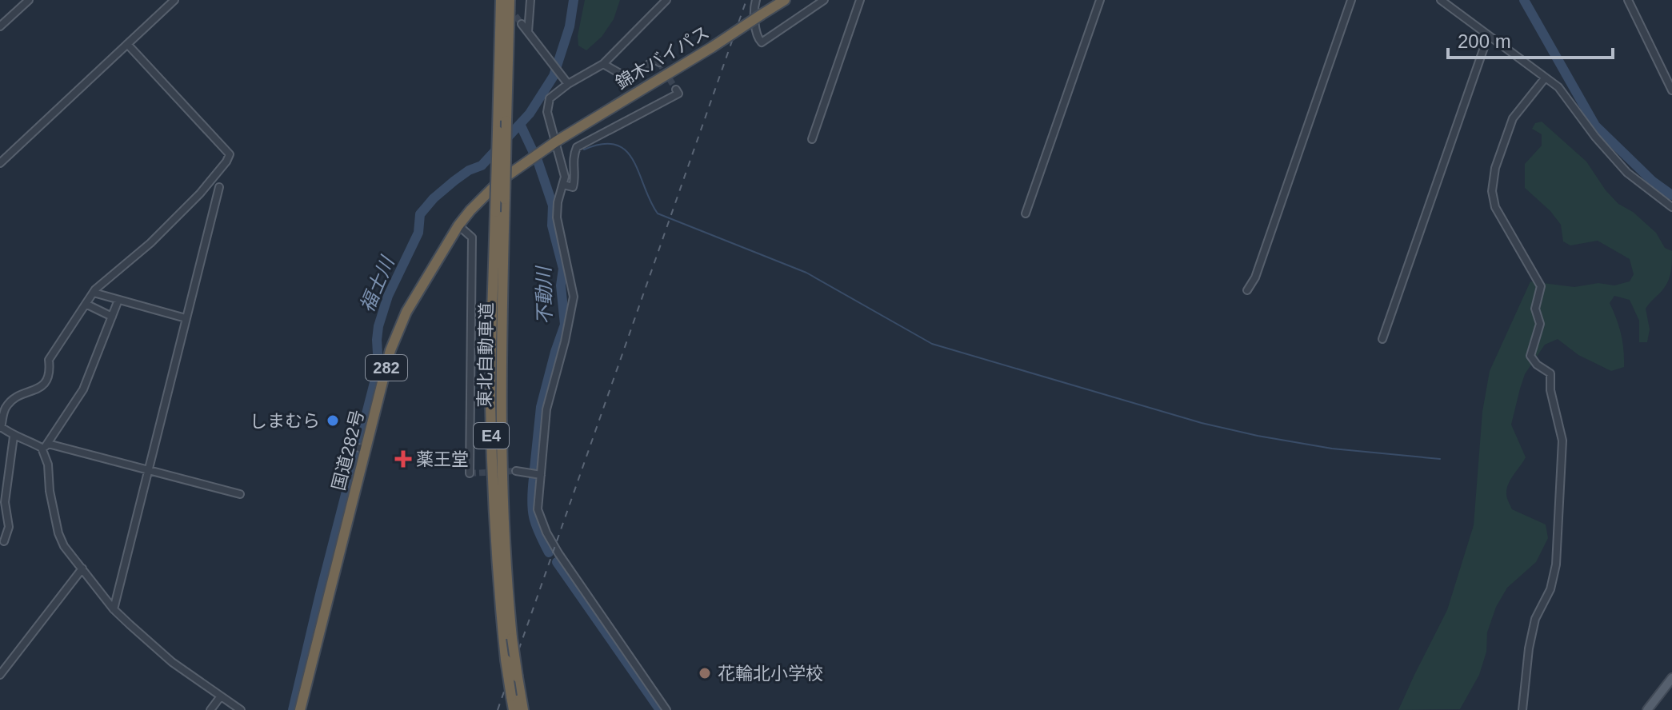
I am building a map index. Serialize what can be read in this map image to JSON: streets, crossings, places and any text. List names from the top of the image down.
{
  "streets": {
    "highway": [
      "錦木バイパス",
      "東北自動車道",
      "282",
      "E4",
      "国道282号"
    ]
  },
  "crossings": [
    ["錦木バイパス", "国道282号"]
  ],
  "water": ["福士川", "不動川"],
  "places": {
    "other": ["しまむら", "花輪北小学校"],
    "health": ["薬王堂"]
  },
  "scale_bar": "200 m"
}
